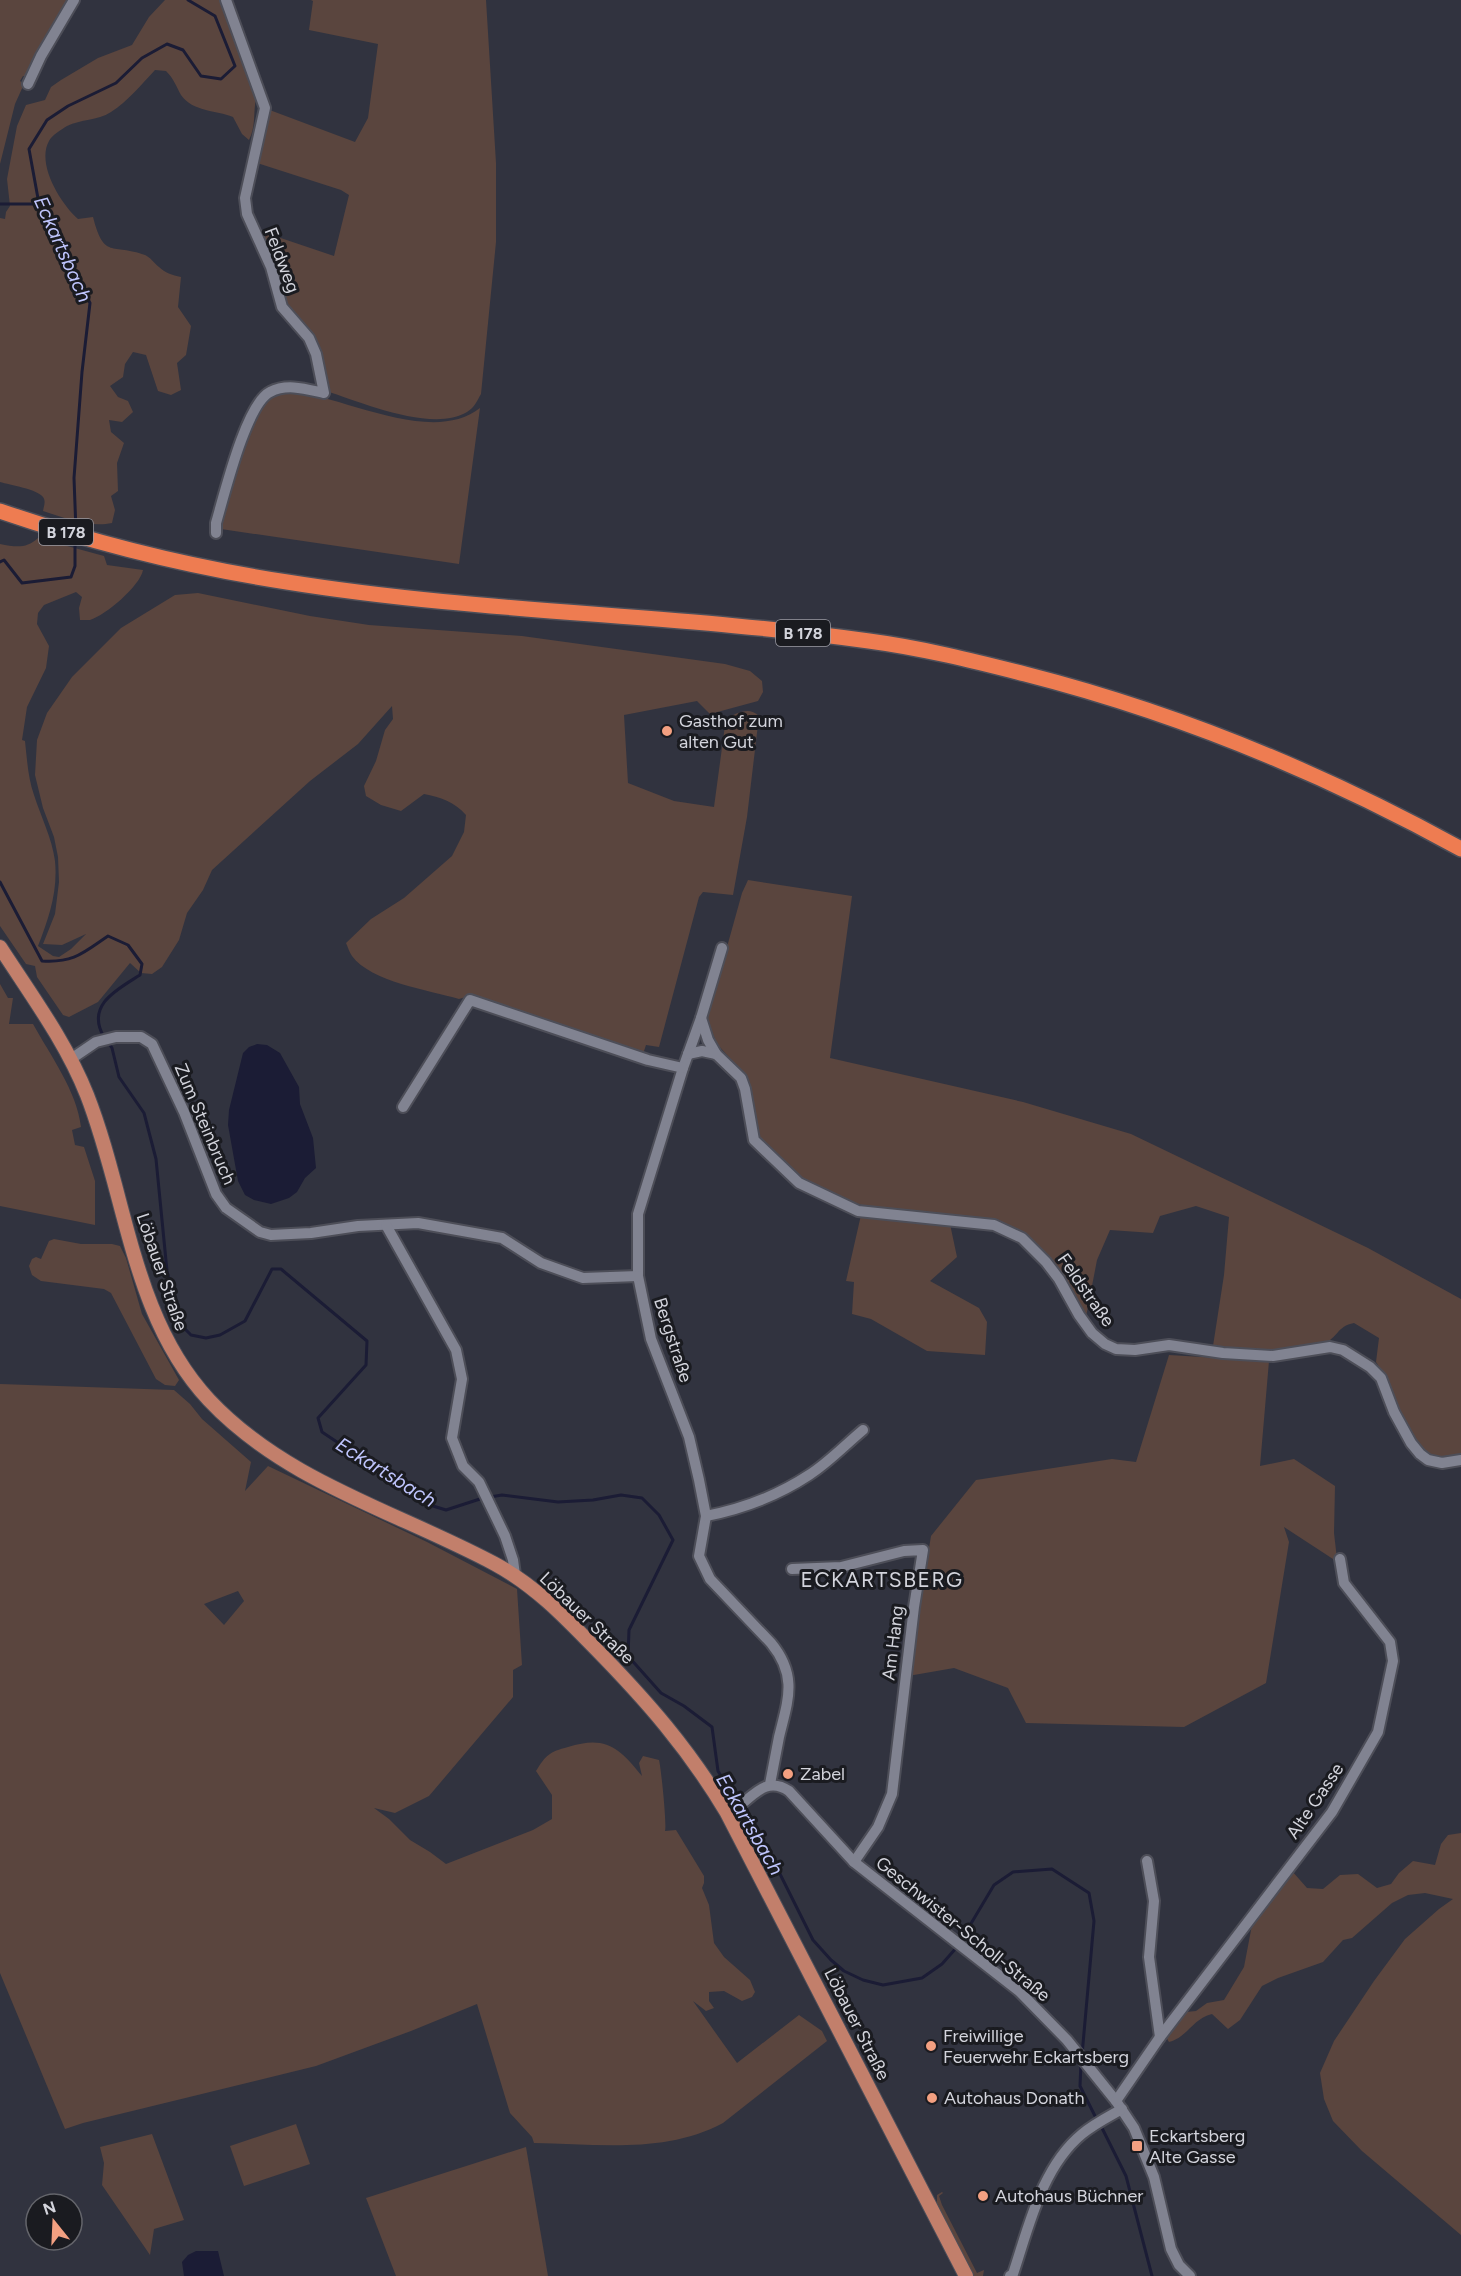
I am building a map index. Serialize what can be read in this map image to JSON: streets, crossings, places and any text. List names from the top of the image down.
{
  "streets": {
    "highway": ["B 178"],
    "main road": ["Löbauer Straße"],
    "street": [
      "Feldweg",
      "Zum Steinbruch",
      "Feldstraße",
      "Bergstraße",
      "Am Hang",
      "Alte Gasse",
      "Geschwister-Scholl-Straße"
    ]
  },
  "crossings": [
    ["Zum Steinbruch", "Löbauer Straße"],
    ["Zum Steinbruch", "Bergstraße"],
    ["Feldstraße", "Bergstraße"],
    ["Bergstraße", "Geschwister-Scholl-Straße"],
    ["Am Hang", "Geschwister-Scholl-Straße"],
    ["Alte Gasse", "Geschwister-Scholl-Straße"]
  ],
  "districts": ["ECKARTSBERG"],
  "water": ["Eckartsbach"],
  "places": {
    "other": [
      "Gasthof zum alten Gut",
      "Zabel",
      "Freiwillige Feuerwehr Eckartsberg",
      "Autohaus Donath",
      "Autohaus Büchner"
    ],
    "transit": ["Eckartsberg Alte Gasse"]
  },
  "north": "top"
}
